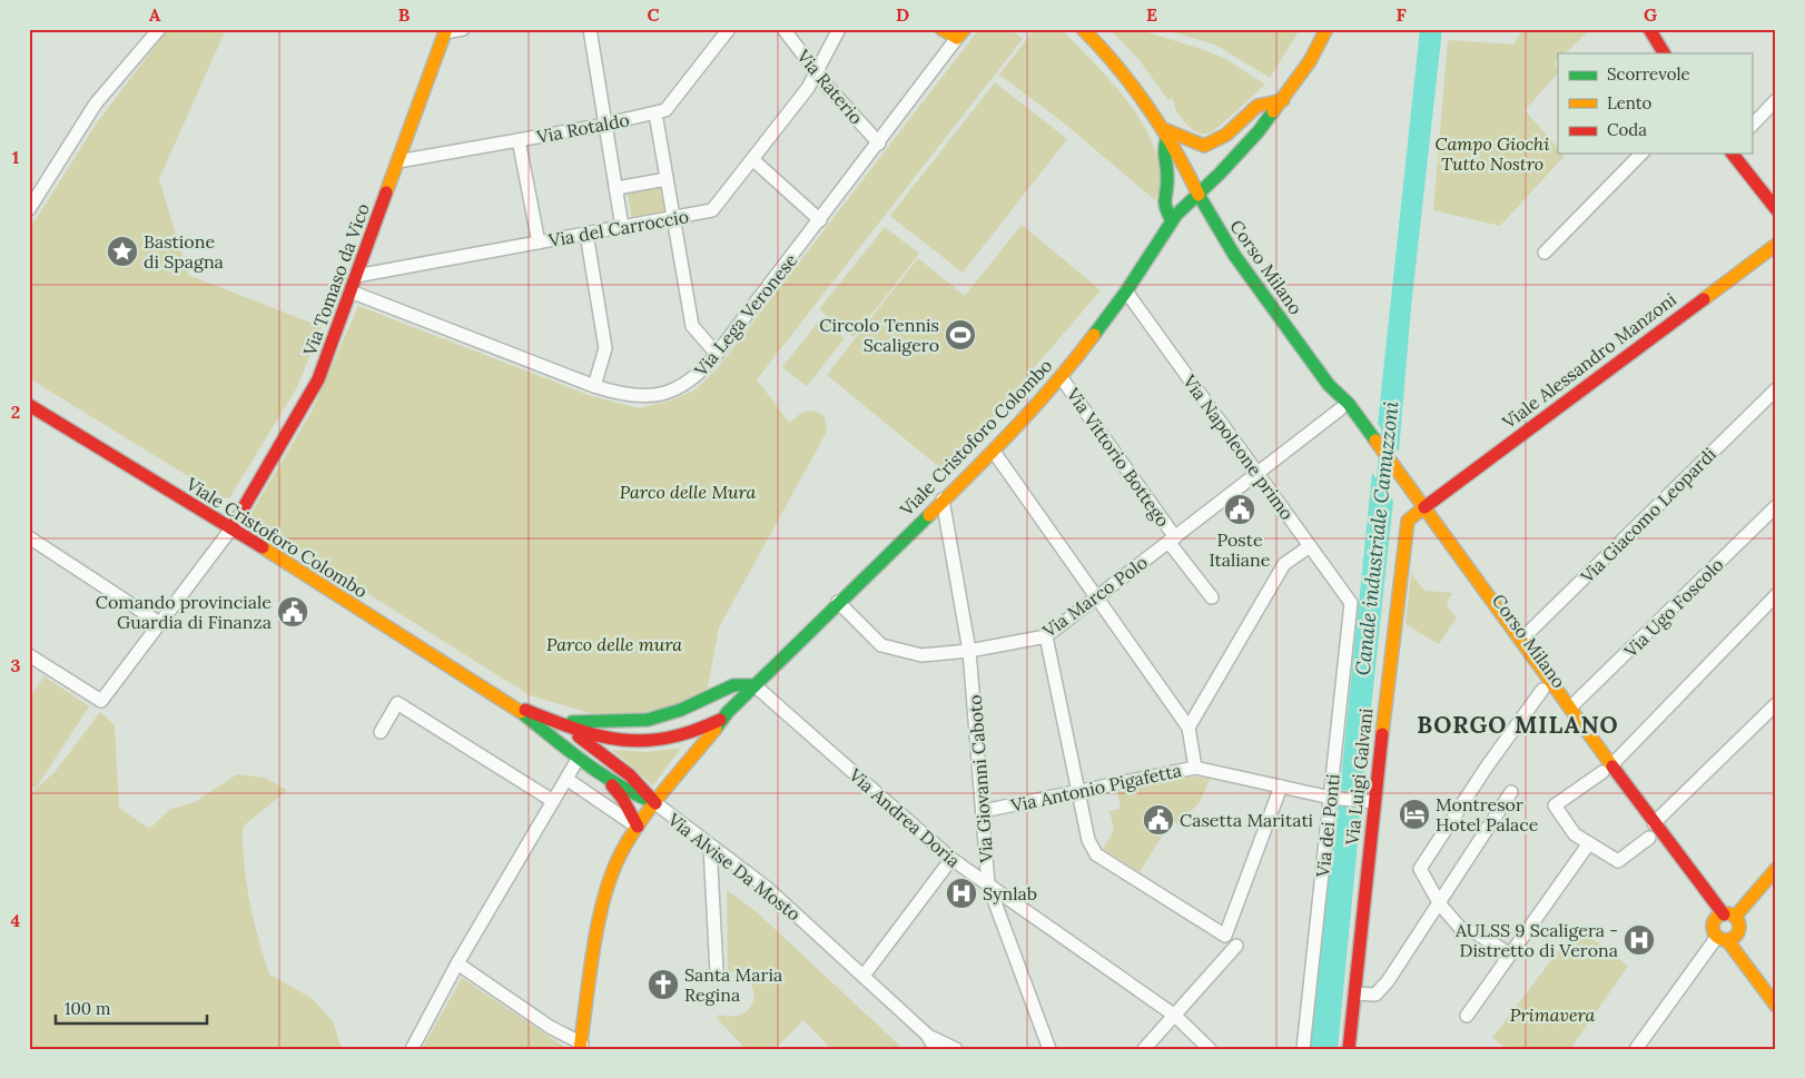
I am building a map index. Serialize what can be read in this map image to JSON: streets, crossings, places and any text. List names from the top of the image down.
{
  "streets": {
    "street": [
      "Via Raterio",
      "Via Rotaldo",
      "Via del Carroccio",
      "Corso Milano",
      "Via Tomaso da Vico",
      "Via Lega Veronese",
      "Viale Alessandro Manzoni",
      "Viale Cristoforo Colombo",
      "Via Napoleone primo",
      "Via Vittorio Bottego",
      "Via Giacomo Leopardi",
      "Via Marco Polo",
      "Via Ugo Foscolo",
      "Via Luigi Galvani",
      "Via Giovanni Caboto",
      "Via Antonio Pigafetta",
      "Via Andrea Doria",
      "Via dei Ponti",
      "Via Alvise Da Mosto"
    ]
  },
  "crossings": [
    ["Via Raterio", "Via del Carroccio"],
    ["Via Raterio", "Via Lega Veronese"],
    ["Via Rotaldo", "Via Tomaso da Vico"],
    ["Via del Carroccio", "Via Tomaso da Vico"],
    ["Corso Milano", "Viale Alessandro Manzoni"],
    ["Corso Milano", "Viale Cristoforo Colombo"],
    ["Corso Milano", "Via Giacomo Leopardi"],
    ["Corso Milano", "Via Marco Polo"],
    ["Corso Milano", "Via Ugo Foscolo"],
    ["Corso Milano", "Via Luigi Galvani"],
    ["Via Tomaso da Vico", "Via Lega Veronese"],
    ["Via Tomaso da Vico", "Viale Cristoforo Colombo"],
    ["Viale Alessandro Manzoni", "Via Luigi Galvani"],
    ["Viale Cristoforo Colombo", "Via Napoleone primo"],
    ["Viale Cristoforo Colombo", "Via Vittorio Bottego"],
    ["Viale Cristoforo Colombo", "Via Marco Polo"],
    ["Viale Cristoforo Colombo", "Via Giovanni Caboto"],
    ["Viale Cristoforo Colombo", "Via Andrea Doria"],
    ["Viale Cristoforo Colombo", "Via Alvise Da Mosto"],
    ["Via Napoleone primo", "Via Marco Polo"],
    ["Via Napoleone primo", "Via dei Ponti"],
    ["Via Vittorio Bottego", "Via Marco Polo"],
    ["Via Marco Polo", "Via Giovanni Caboto"],
    ["Via Luigi Galvani", "Via Antonio Pigafetta"],
    ["Via Giovanni Caboto", "Via Antonio Pigafetta"],
    ["Via Giovanni Caboto", "Via Andrea Doria"],
    ["Via Antonio Pigafetta", "Via dei Ponti"]
  ],
  "districts": ["BORGO MILANO"],
  "water": ["Canale industriale Camuzzoni"],
  "parks": [
    "Campo Giochi Tutto Nostro",
    "Parco delle Mura",
    "Parco delle mura",
    "Primavera"
  ],
  "places": {
    "place": ["Bastione di Spagna"],
    "sports": ["Circolo Tennis Scaligero"],
    "public building": ["Poste Italiane", "Comando provinciale Guardia di Finanza", "Casetta Maritati"],
    "hotel": ["Montresor Hotel Palace"],
    "hospital": ["Synlab", "AULSS 9 Scaligera - Distretto di Verona"],
    "church": ["Santa Maria Regina"]
  },
  "legend": ["Scorrevole", "Lento", "Coda"],
  "scale_bar": "100 m",
  "grid": {
    "columns": [
      "A",
      "B",
      "C",
      "D",
      "E",
      "F",
      "G"
    ],
    "rows": [
      "1",
      "2",
      "3",
      "4"
    ]
  }
}
